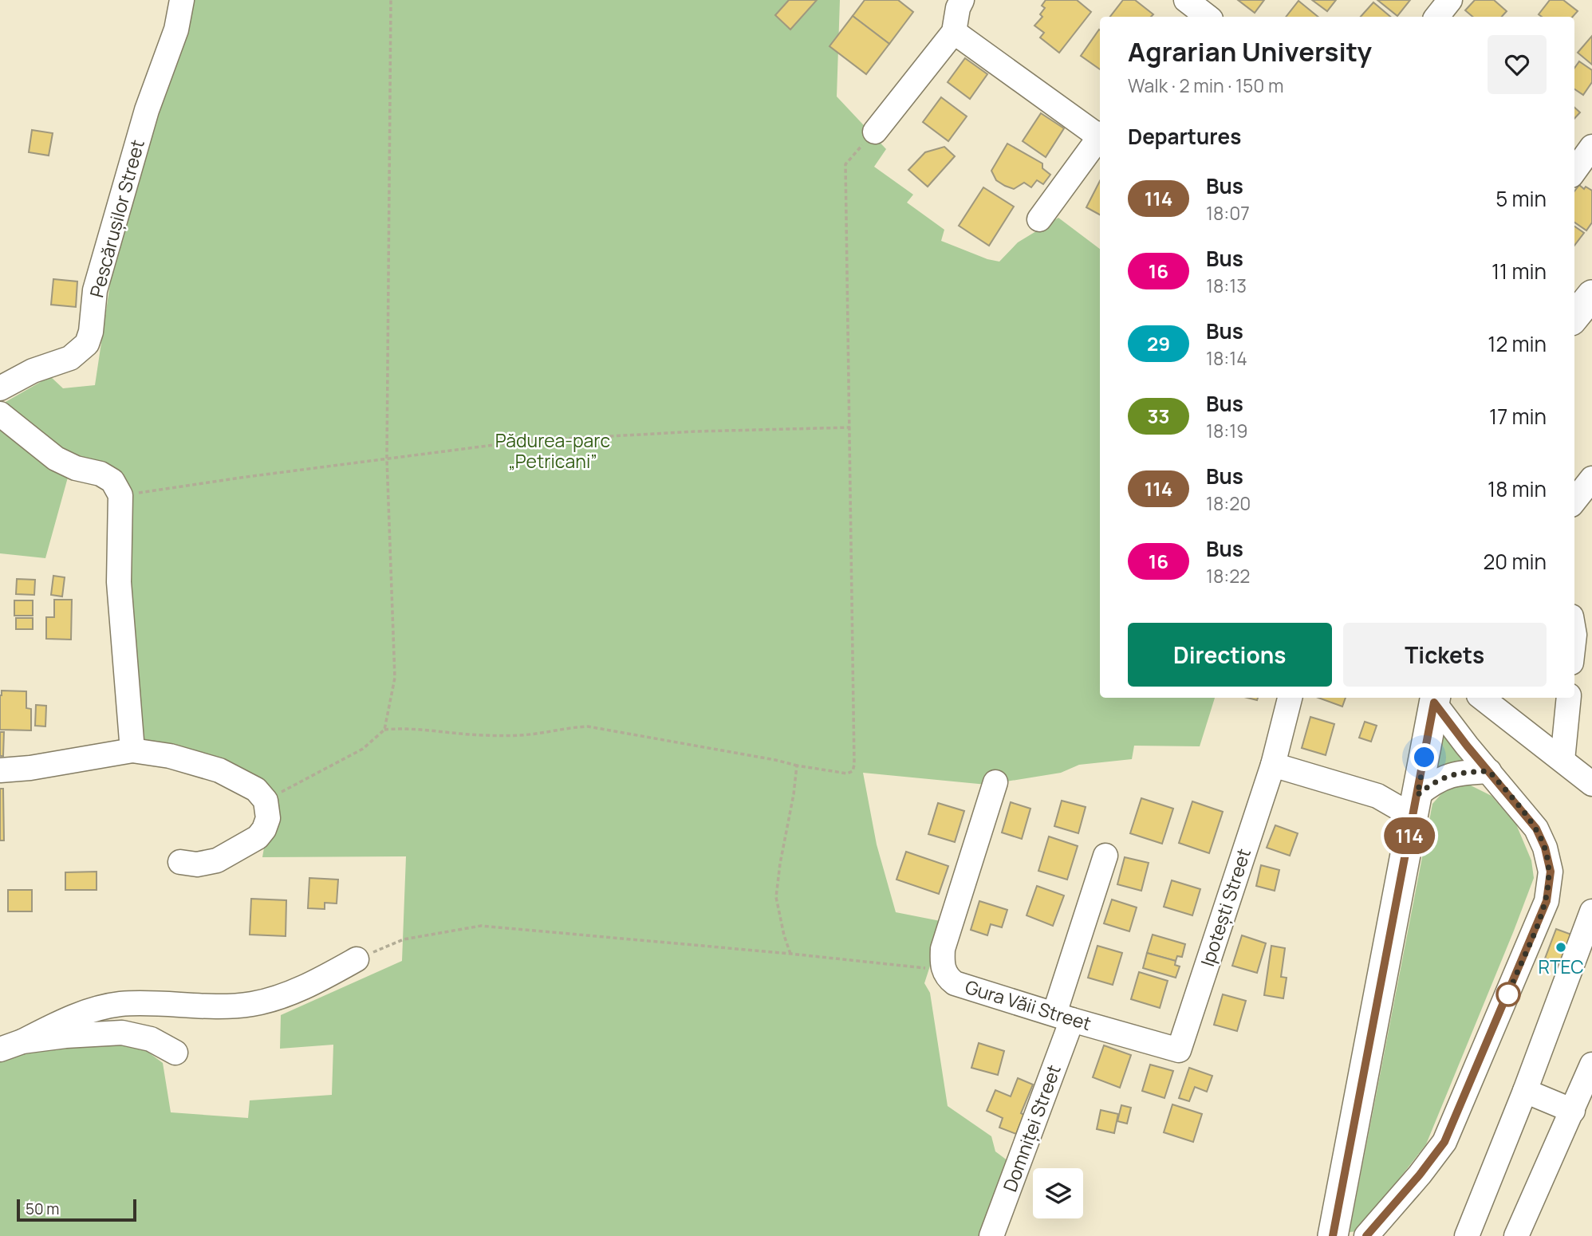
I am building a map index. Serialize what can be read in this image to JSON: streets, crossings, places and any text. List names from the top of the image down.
{
  "streets": {
    "street": [
      "Pescărușilor Street",
      "Ipotești Street",
      "Gura Văii Street",
      "Domniței Street"
    ]
  },
  "crossings": [
    ["Ipotești Street", "Gura Văii Street"],
    ["Gura Văii Street", "Domniței Street"]
  ],
  "parks": ["Pădurea-parc „Petricani”"],
  "places": ["RTEC"],
  "lines": ["bus line 114"],
  "scale_bar": "50 m",
  "page": {
    "on_map": "114",
    "heading": [
      ["Agrarian University", "Walk · 2 min · 150 m"],
      "Departures"
    ],
    "list": [
      {
        "mark": "114",
        "name": "Bus",
        "note": "18:07",
        "value": "5 min"
      },
      {
        "mark": "16",
        "name": "Bus",
        "note": "18:13",
        "value": "11 min"
      },
      {
        "mark": "29",
        "name": "Bus",
        "note": "18:14",
        "value": "12 min"
      },
      {
        "mark": "33",
        "name": "Bus",
        "note": "18:19",
        "value": "17 min"
      },
      {
        "mark": "114",
        "name": "Bus",
        "note": "18:20",
        "value": "18 min"
      },
      {
        "mark": "16",
        "name": "Bus",
        "note": "18:22",
        "value": "20 min"
      }
    ],
    "buttons": ["Directions", "Tickets"],
    "scale": "50 m"
  }
}
